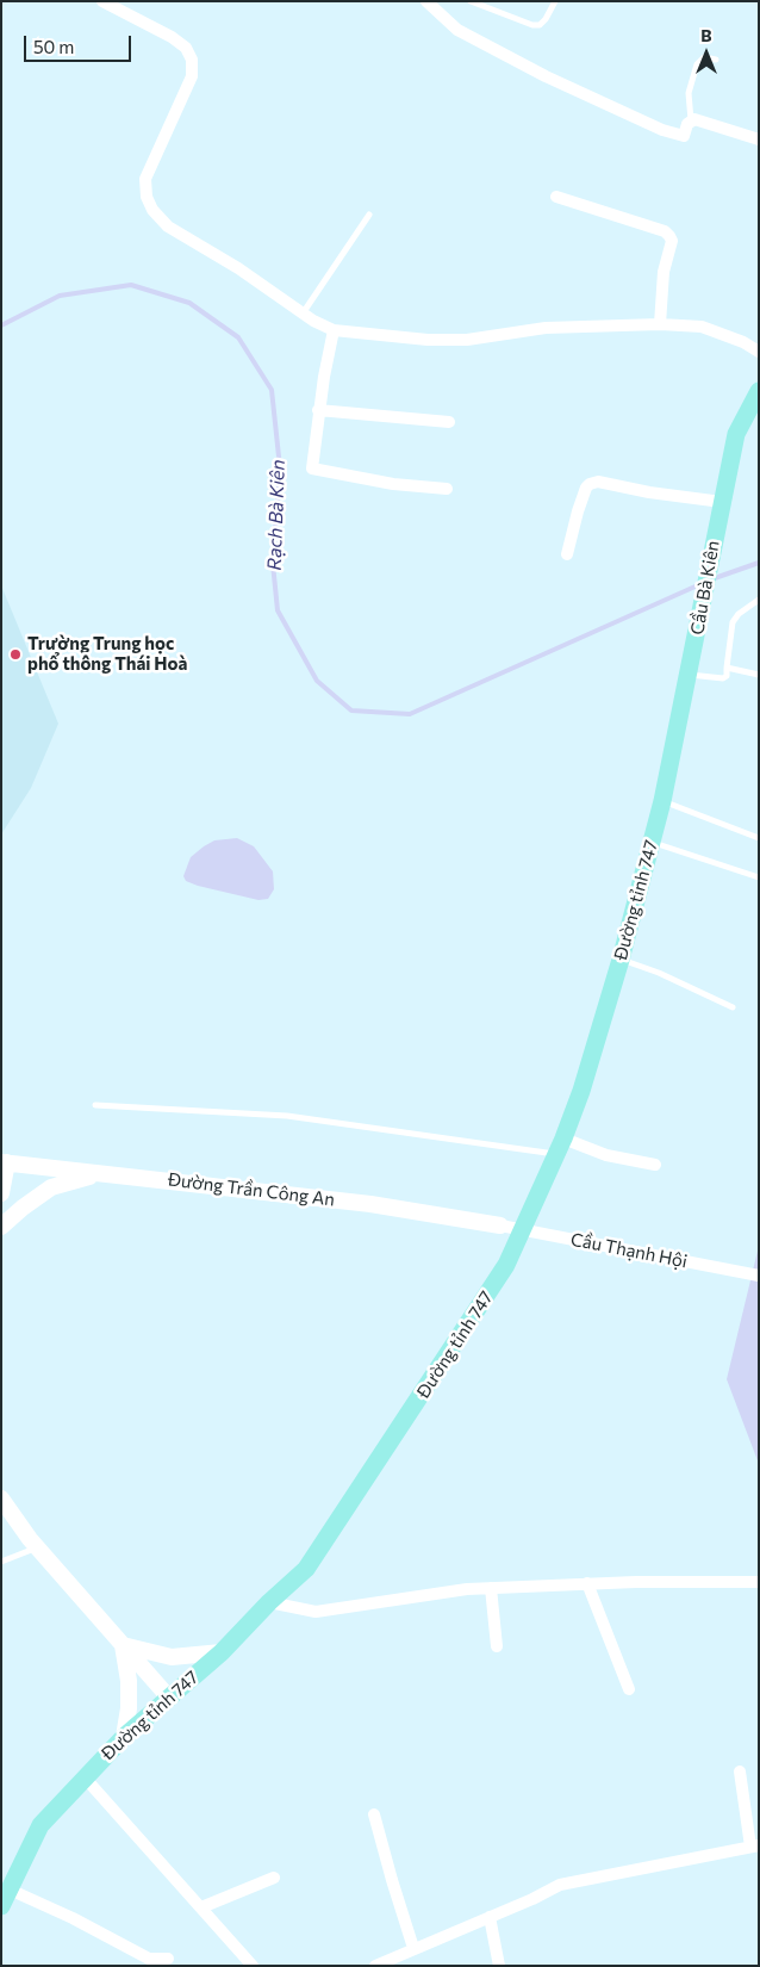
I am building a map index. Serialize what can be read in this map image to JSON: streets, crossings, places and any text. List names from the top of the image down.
{
  "streets": {
    "main road": ["Cầu Bà Kiên", "Đường tỉnh 747"],
    "street": ["Đường Trần Công An", "Cầu Thạnh Hội"]
  },
  "crossings": [
    ["Cầu Bà Kiên", "Đường tỉnh 747"],
    ["Đường Trần Công An", "Cầu Thạnh Hội"]
  ],
  "water": ["Rạch Bà Kiên"],
  "places": ["Trường Trung học phổ thông Thái Hoà"],
  "scale_bar": "50 m",
  "north": "top"
}
